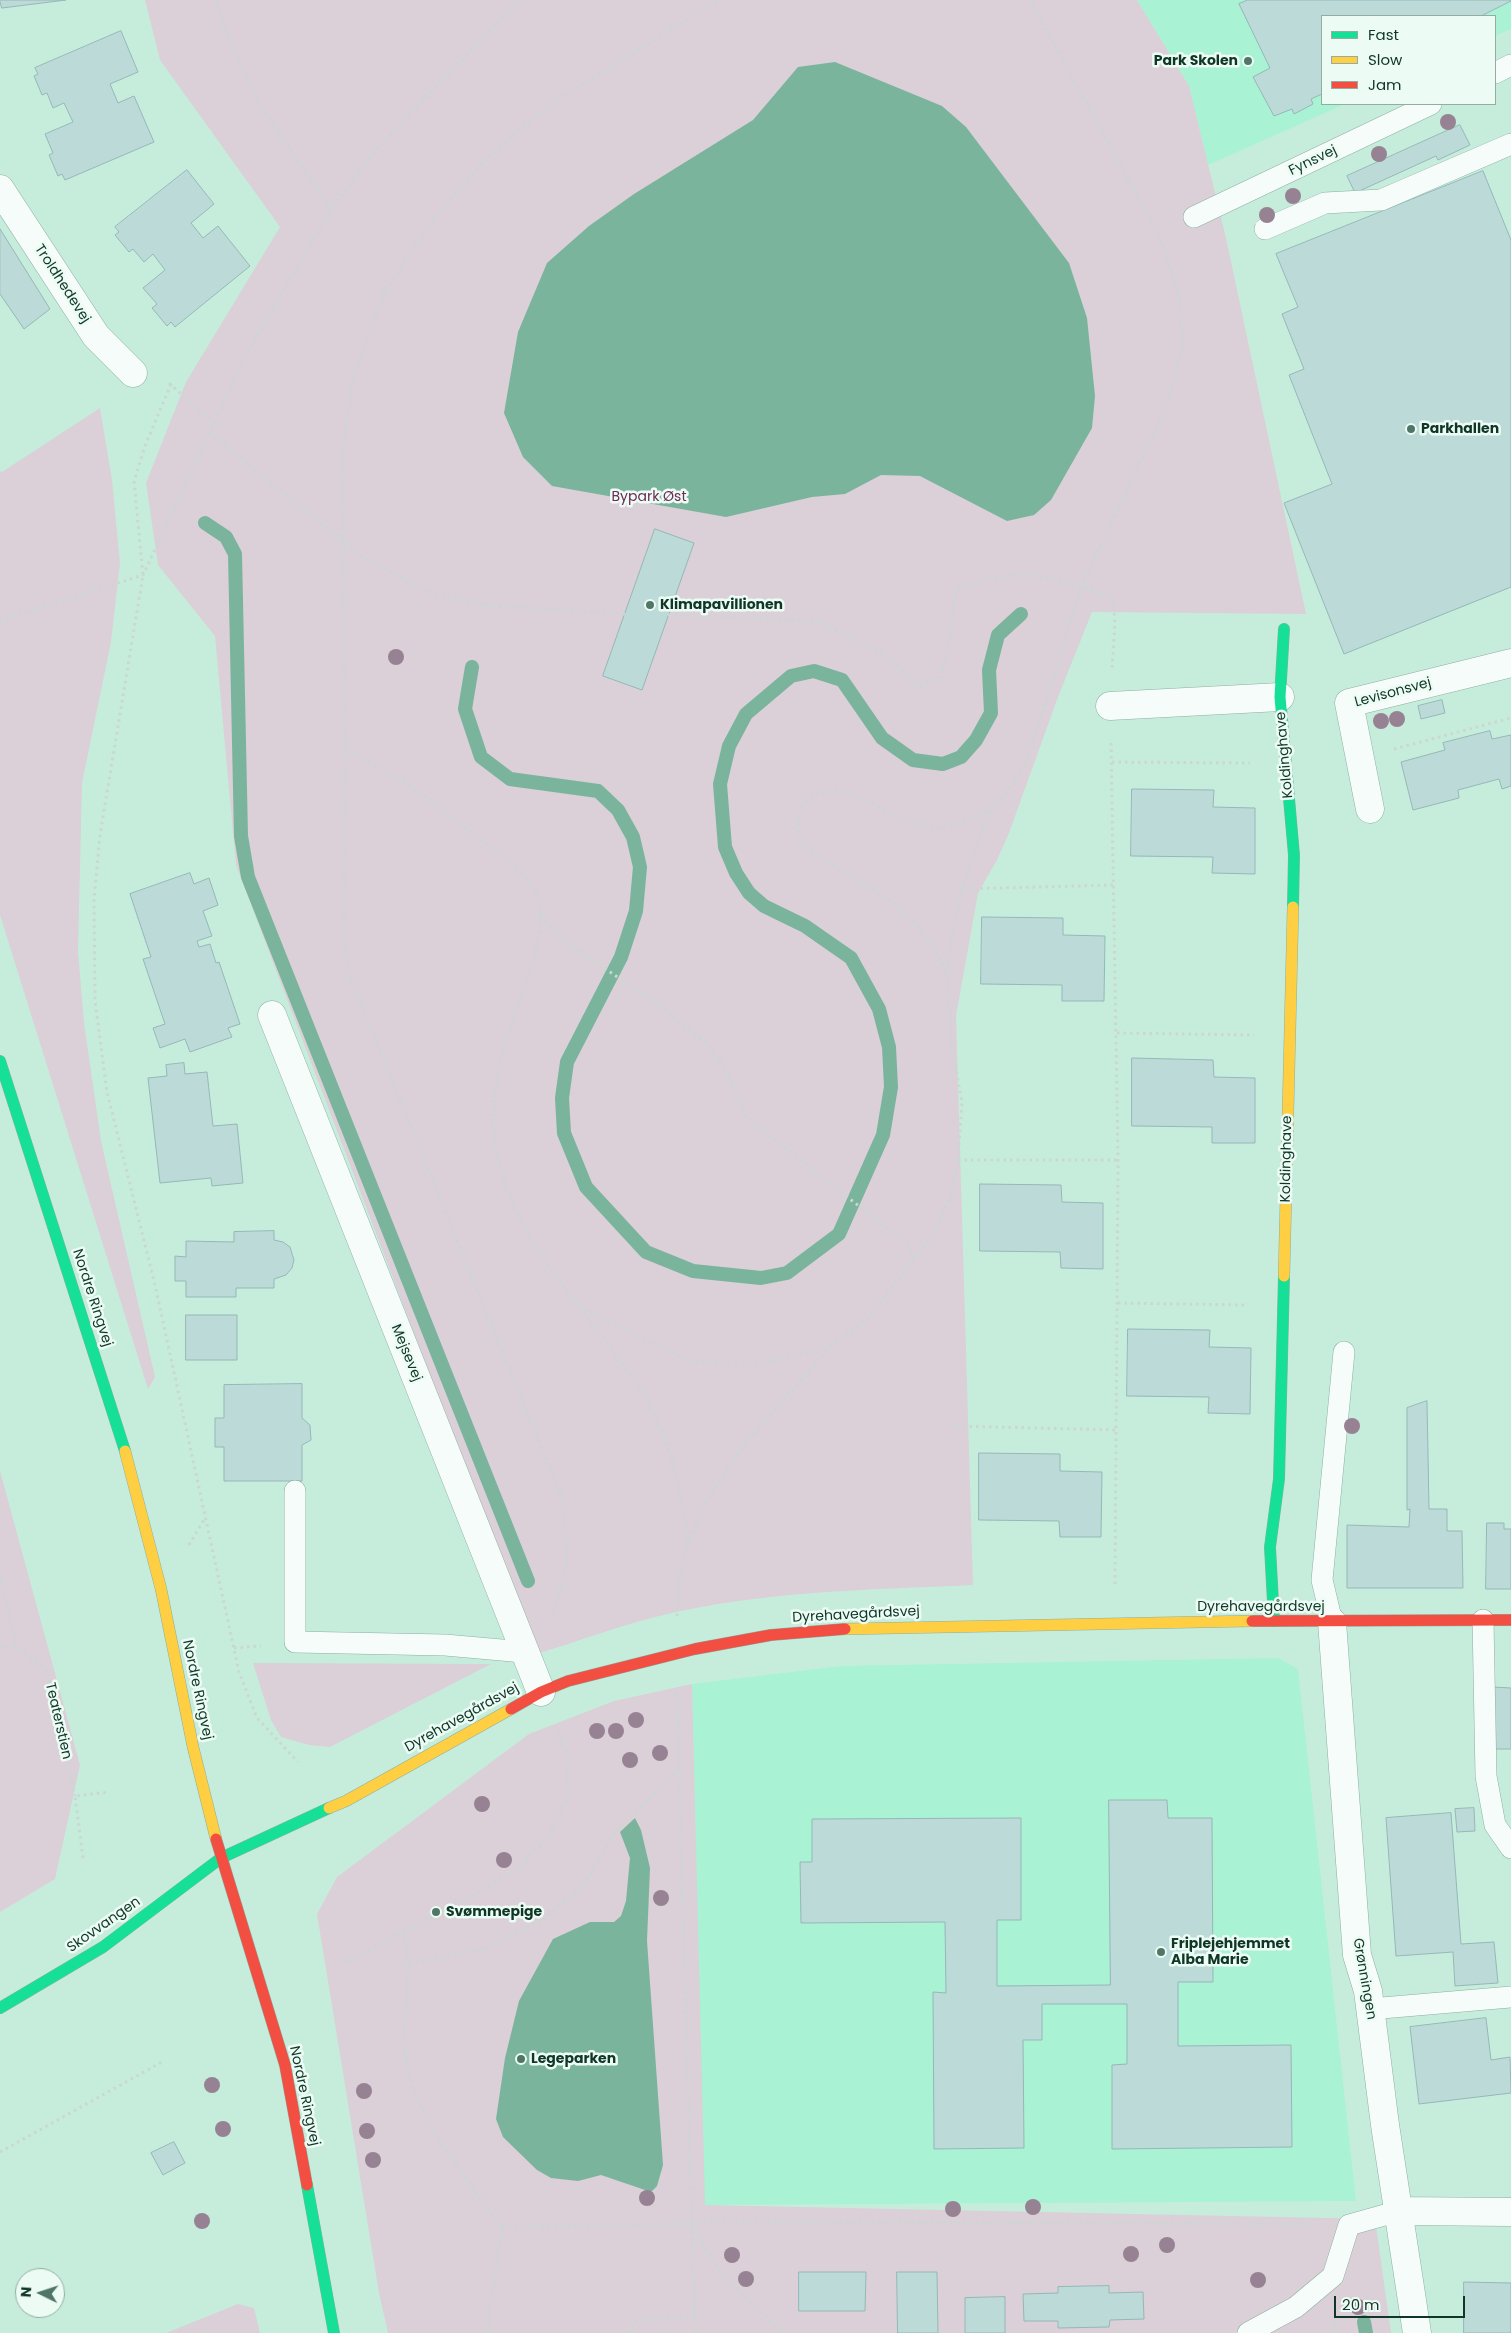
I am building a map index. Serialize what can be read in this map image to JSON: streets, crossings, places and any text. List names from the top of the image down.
{
  "streets": {
    "street": [
      "Troldhedevej",
      "Levisonsvej",
      "Koldinghave",
      "Nordre Ringvej",
      "Mejsevej",
      "Dyrehavegårdsvej",
      "Skovvangen",
      "Grønningen"
    ],
    "lane": ["Fynsvej"],
    "path": ["Teaterstien"]
  },
  "crossings": [
    ["Koldinghave", "Dyrehavegårdsvej"],
    ["Nordre Ringvej", "Dyrehavegårdsvej"],
    ["Nordre Ringvej", "Skovvangen"],
    ["Mejsevej", "Dyrehavegårdsvej"],
    ["Dyrehavegårdsvej", "Skovvangen"],
    ["Dyrehavegårdsvej", "Grønningen"]
  ],
  "parks": ["Bypark Øst"],
  "places": [
    "Park Skolen",
    "Parkhallen",
    "Klimapavillionen",
    "Svømmepige",
    "Friplejehjemmet Alba Marie",
    "Legeparken"
  ],
  "legend": ["Fast", "Slow", "Jam"],
  "scale_bar": "20 m",
  "north": "left"
}
